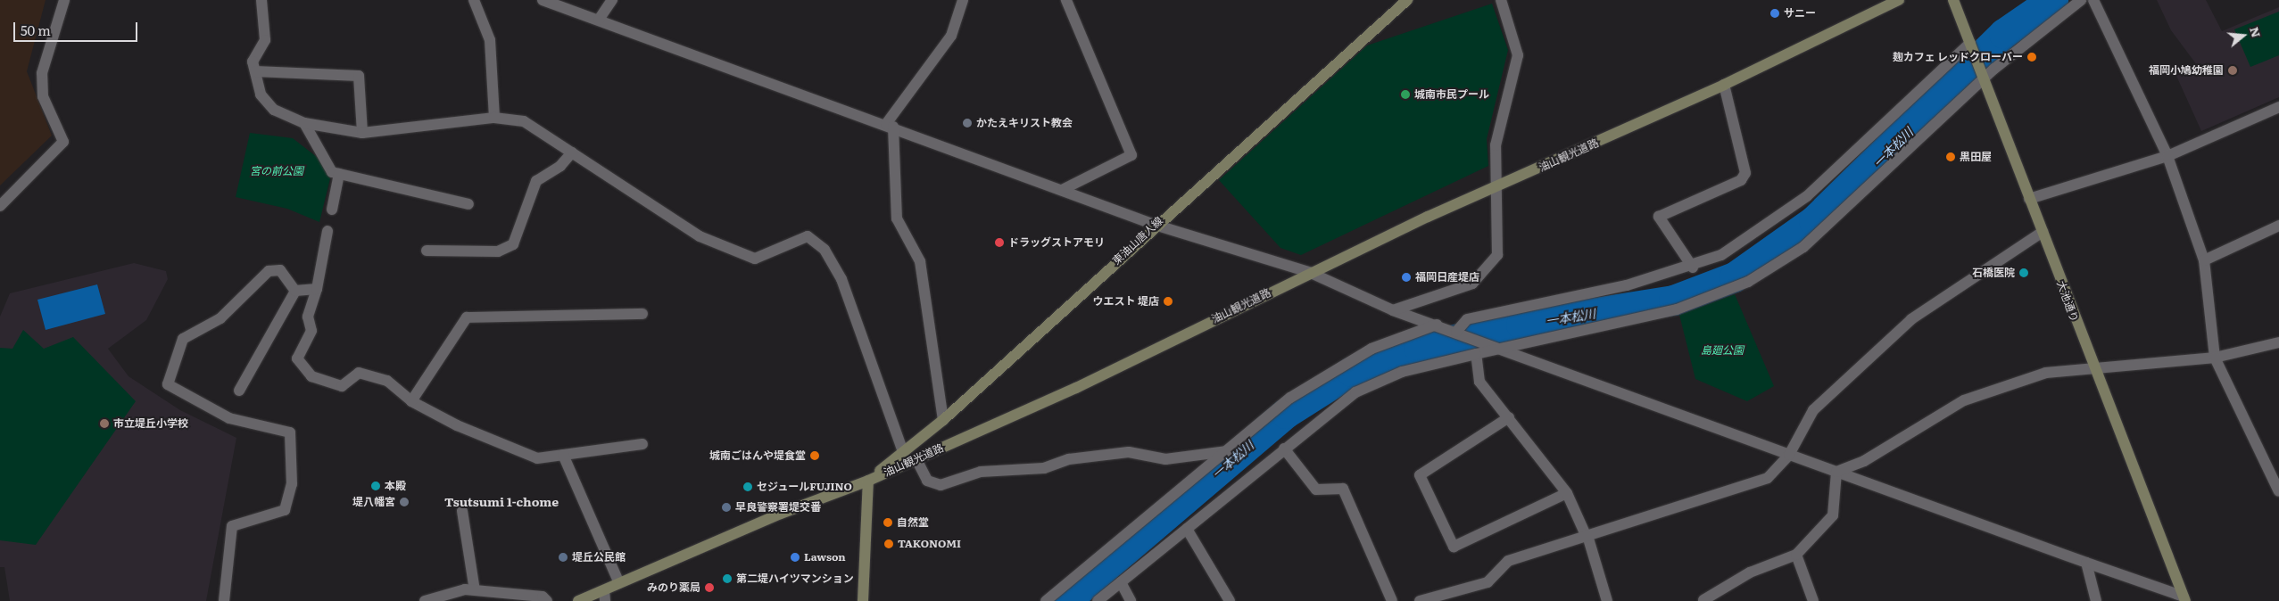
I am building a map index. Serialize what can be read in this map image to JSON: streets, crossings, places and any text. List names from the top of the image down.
{
  "streets": {
    "street": ["油山観光道路", "東油山唐人線", "大池通り"]
  },
  "crossings": [
    ["油山観光道路", "東油山唐人線"]
  ],
  "districts": ["Tsutsumi 1-chome"],
  "water": ["一本松川"],
  "parks": ["宮の前公園", "島廻公園"],
  "places": [
    "サニー",
    "麹カフェ レッドクローバー",
    "福岡小鳩幼稚園",
    "城南市民プール",
    "かたえキリスト教会",
    "黒田屋",
    "ドラッグストアモリ",
    "石橋医院",
    "福岡日産堤店",
    "ウエスト 堤店",
    "市立堤丘小学校",
    "城南ごはんや堤食堂",
    "本殿",
    "セジュールFUJINO",
    "堤八幡宮",
    "早良警察署堤交番",
    "自然堂",
    "TAKONOMI",
    "堤丘公民館",
    "Lawson",
    "第二堤ハイツマンション",
    "みのり薬局"
  ],
  "scale_bar": "50 m",
  "north": "right"
}
